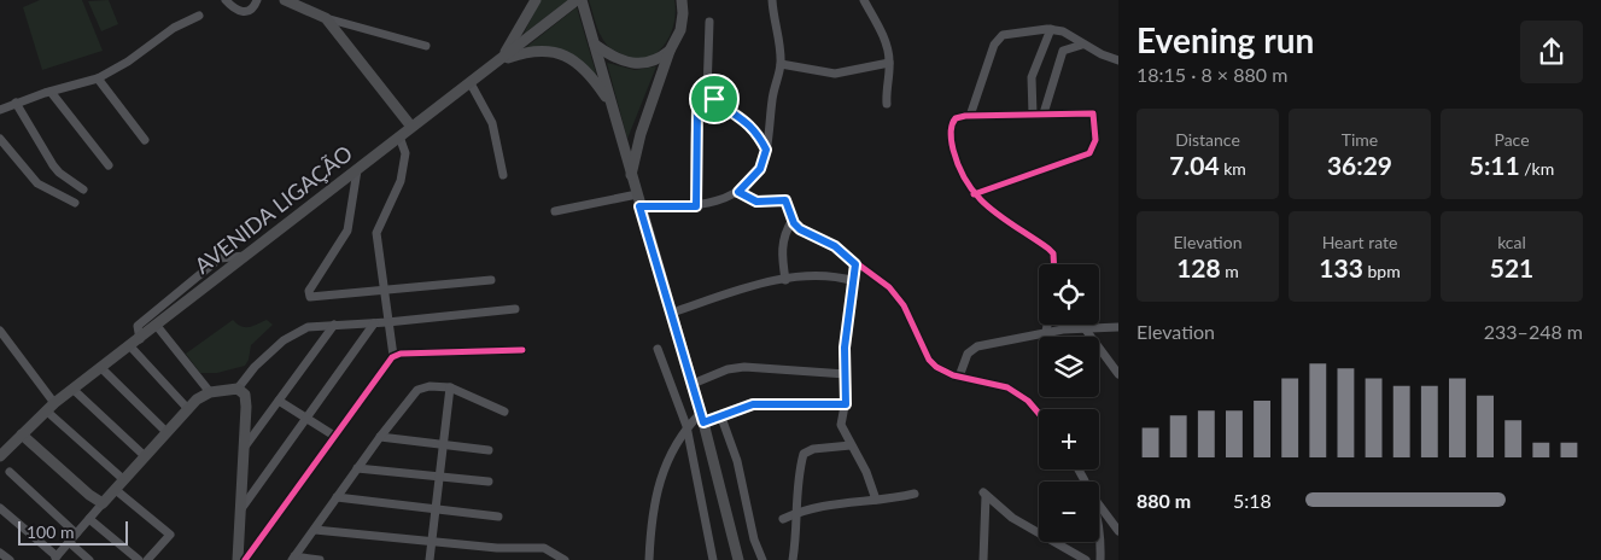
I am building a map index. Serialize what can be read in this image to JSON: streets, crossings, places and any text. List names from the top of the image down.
{
  "streets": {
    "main road": ["AVENIDA LIGAÇÃO"]
  },
  "scale_bar": "100 m",
  "page": {
    "heading": ["Evening run", "18:15 · 8 × 880 m"],
    "stats": [
      ["Distance", "7.04 km"],
      ["Time", "36:29"],
      ["Pace", "5:11 /km"],
      ["Elevation", "128 m"],
      ["Heart rate", "133 bpm"],
      ["kcal", "521"]
    ],
    "map_buttons": ["+", "−"],
    "chart": ["Elevation", "233–248 m"],
    "list": [
      {
        "name": "880 m",
        "note": "5:18"
      }
    ],
    "scale": "100 m"
  }
}
